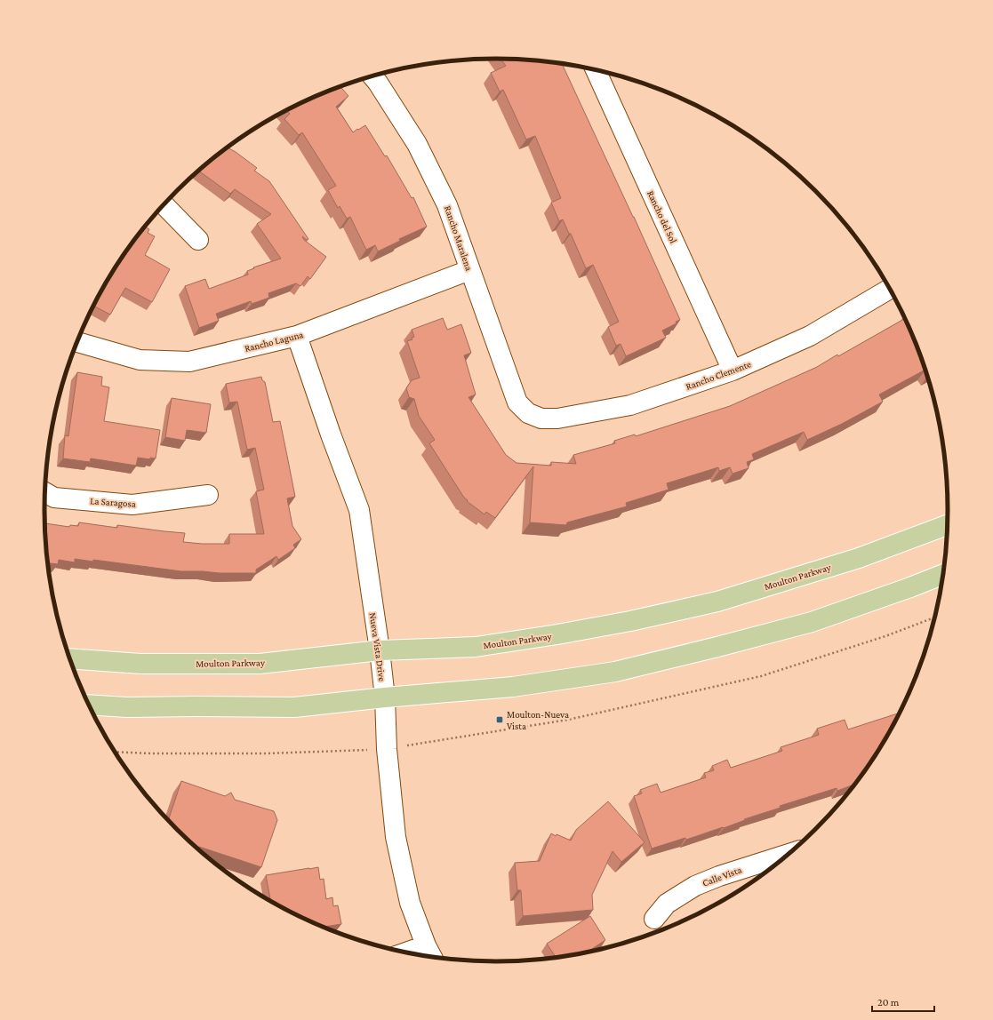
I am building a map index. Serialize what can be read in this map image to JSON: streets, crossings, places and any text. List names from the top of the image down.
{
  "streets": {
    "main road": ["Moulton Parkway"],
    "street": [
      "Rancho del Sol",
      "Rancho Maralena",
      "Rancho Laguna",
      "Rancho Clemente",
      "La Saragosa",
      "Nueva Vista Drive",
      "Calle Vista"
    ]
  },
  "crossings": [
    ["Rancho del Sol", "Rancho Clemente"],
    ["Rancho Maralena", "Rancho Laguna"],
    ["Rancho Maralena", "Rancho Clemente"],
    ["Rancho Laguna", "Nueva Vista Drive"],
    ["Moulton Parkway", "Nueva Vista Drive"]
  ],
  "places": {
    "transit": ["Moulton-Nueva Vista"]
  },
  "scale_bar": "20 m"
}
